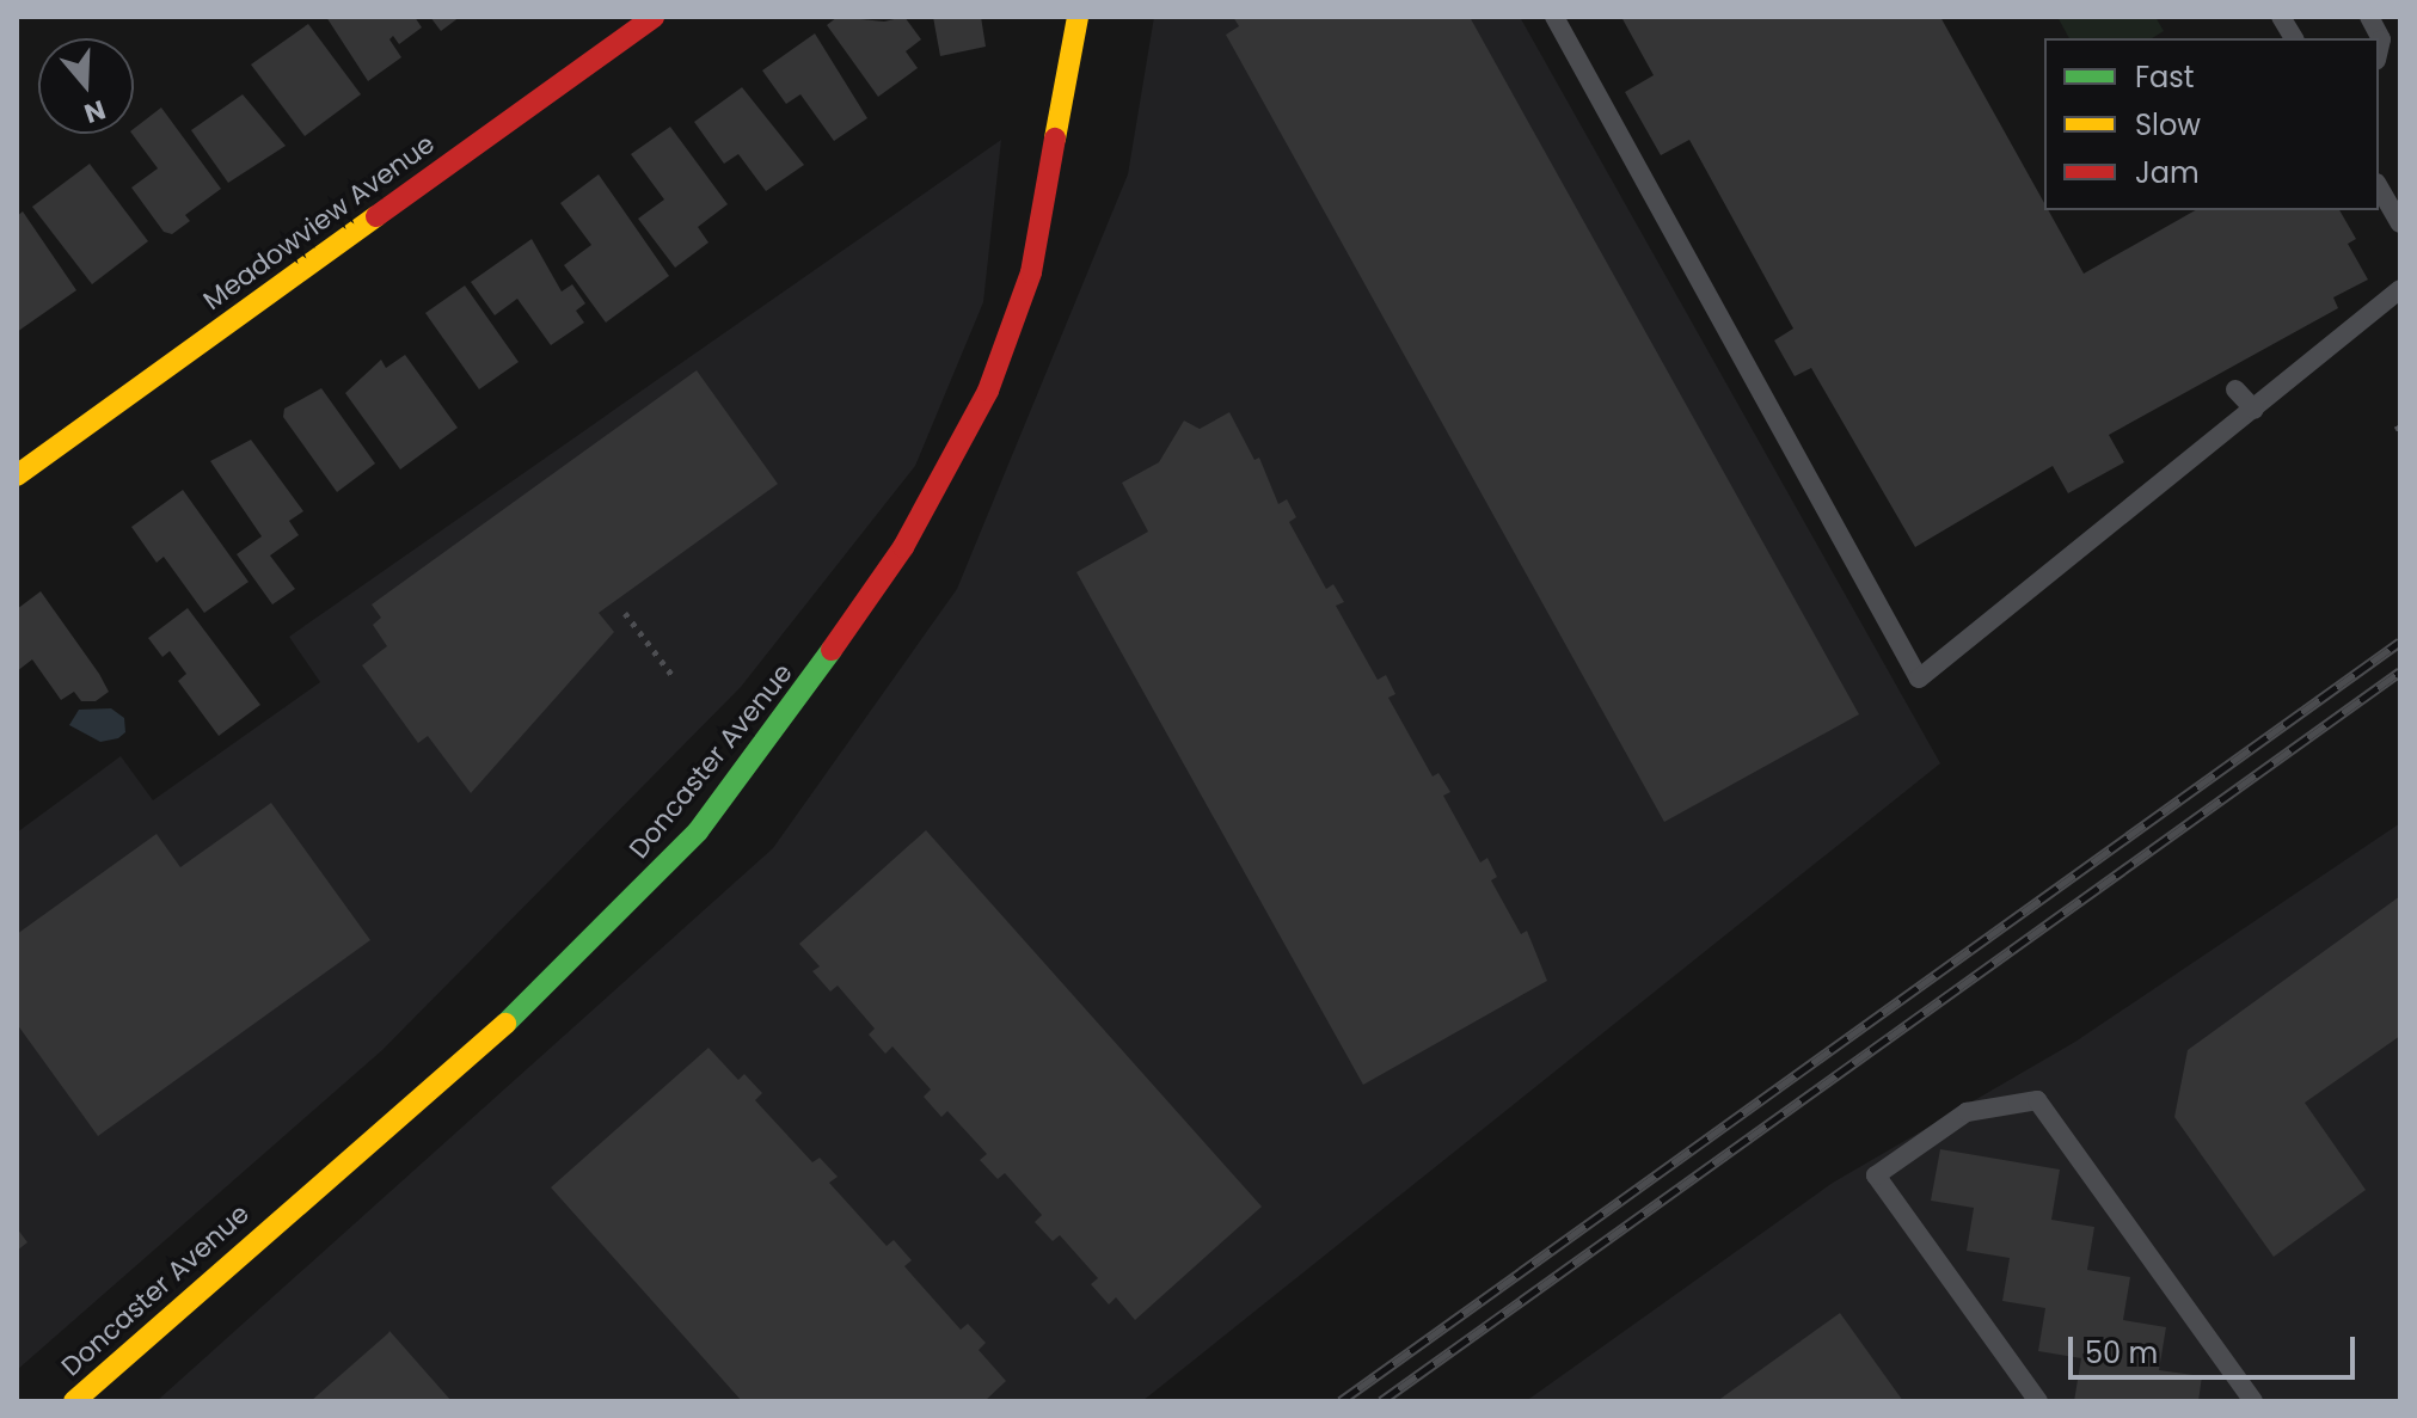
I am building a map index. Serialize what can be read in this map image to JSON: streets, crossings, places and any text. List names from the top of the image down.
{
  "streets": {
    "street": ["Meadowview Avenue", "Doncaster Avenue"]
  },
  "legend": ["Fast", "Slow", "Jam"],
  "scale_bar": "50 m",
  "north": "bottom"
}
